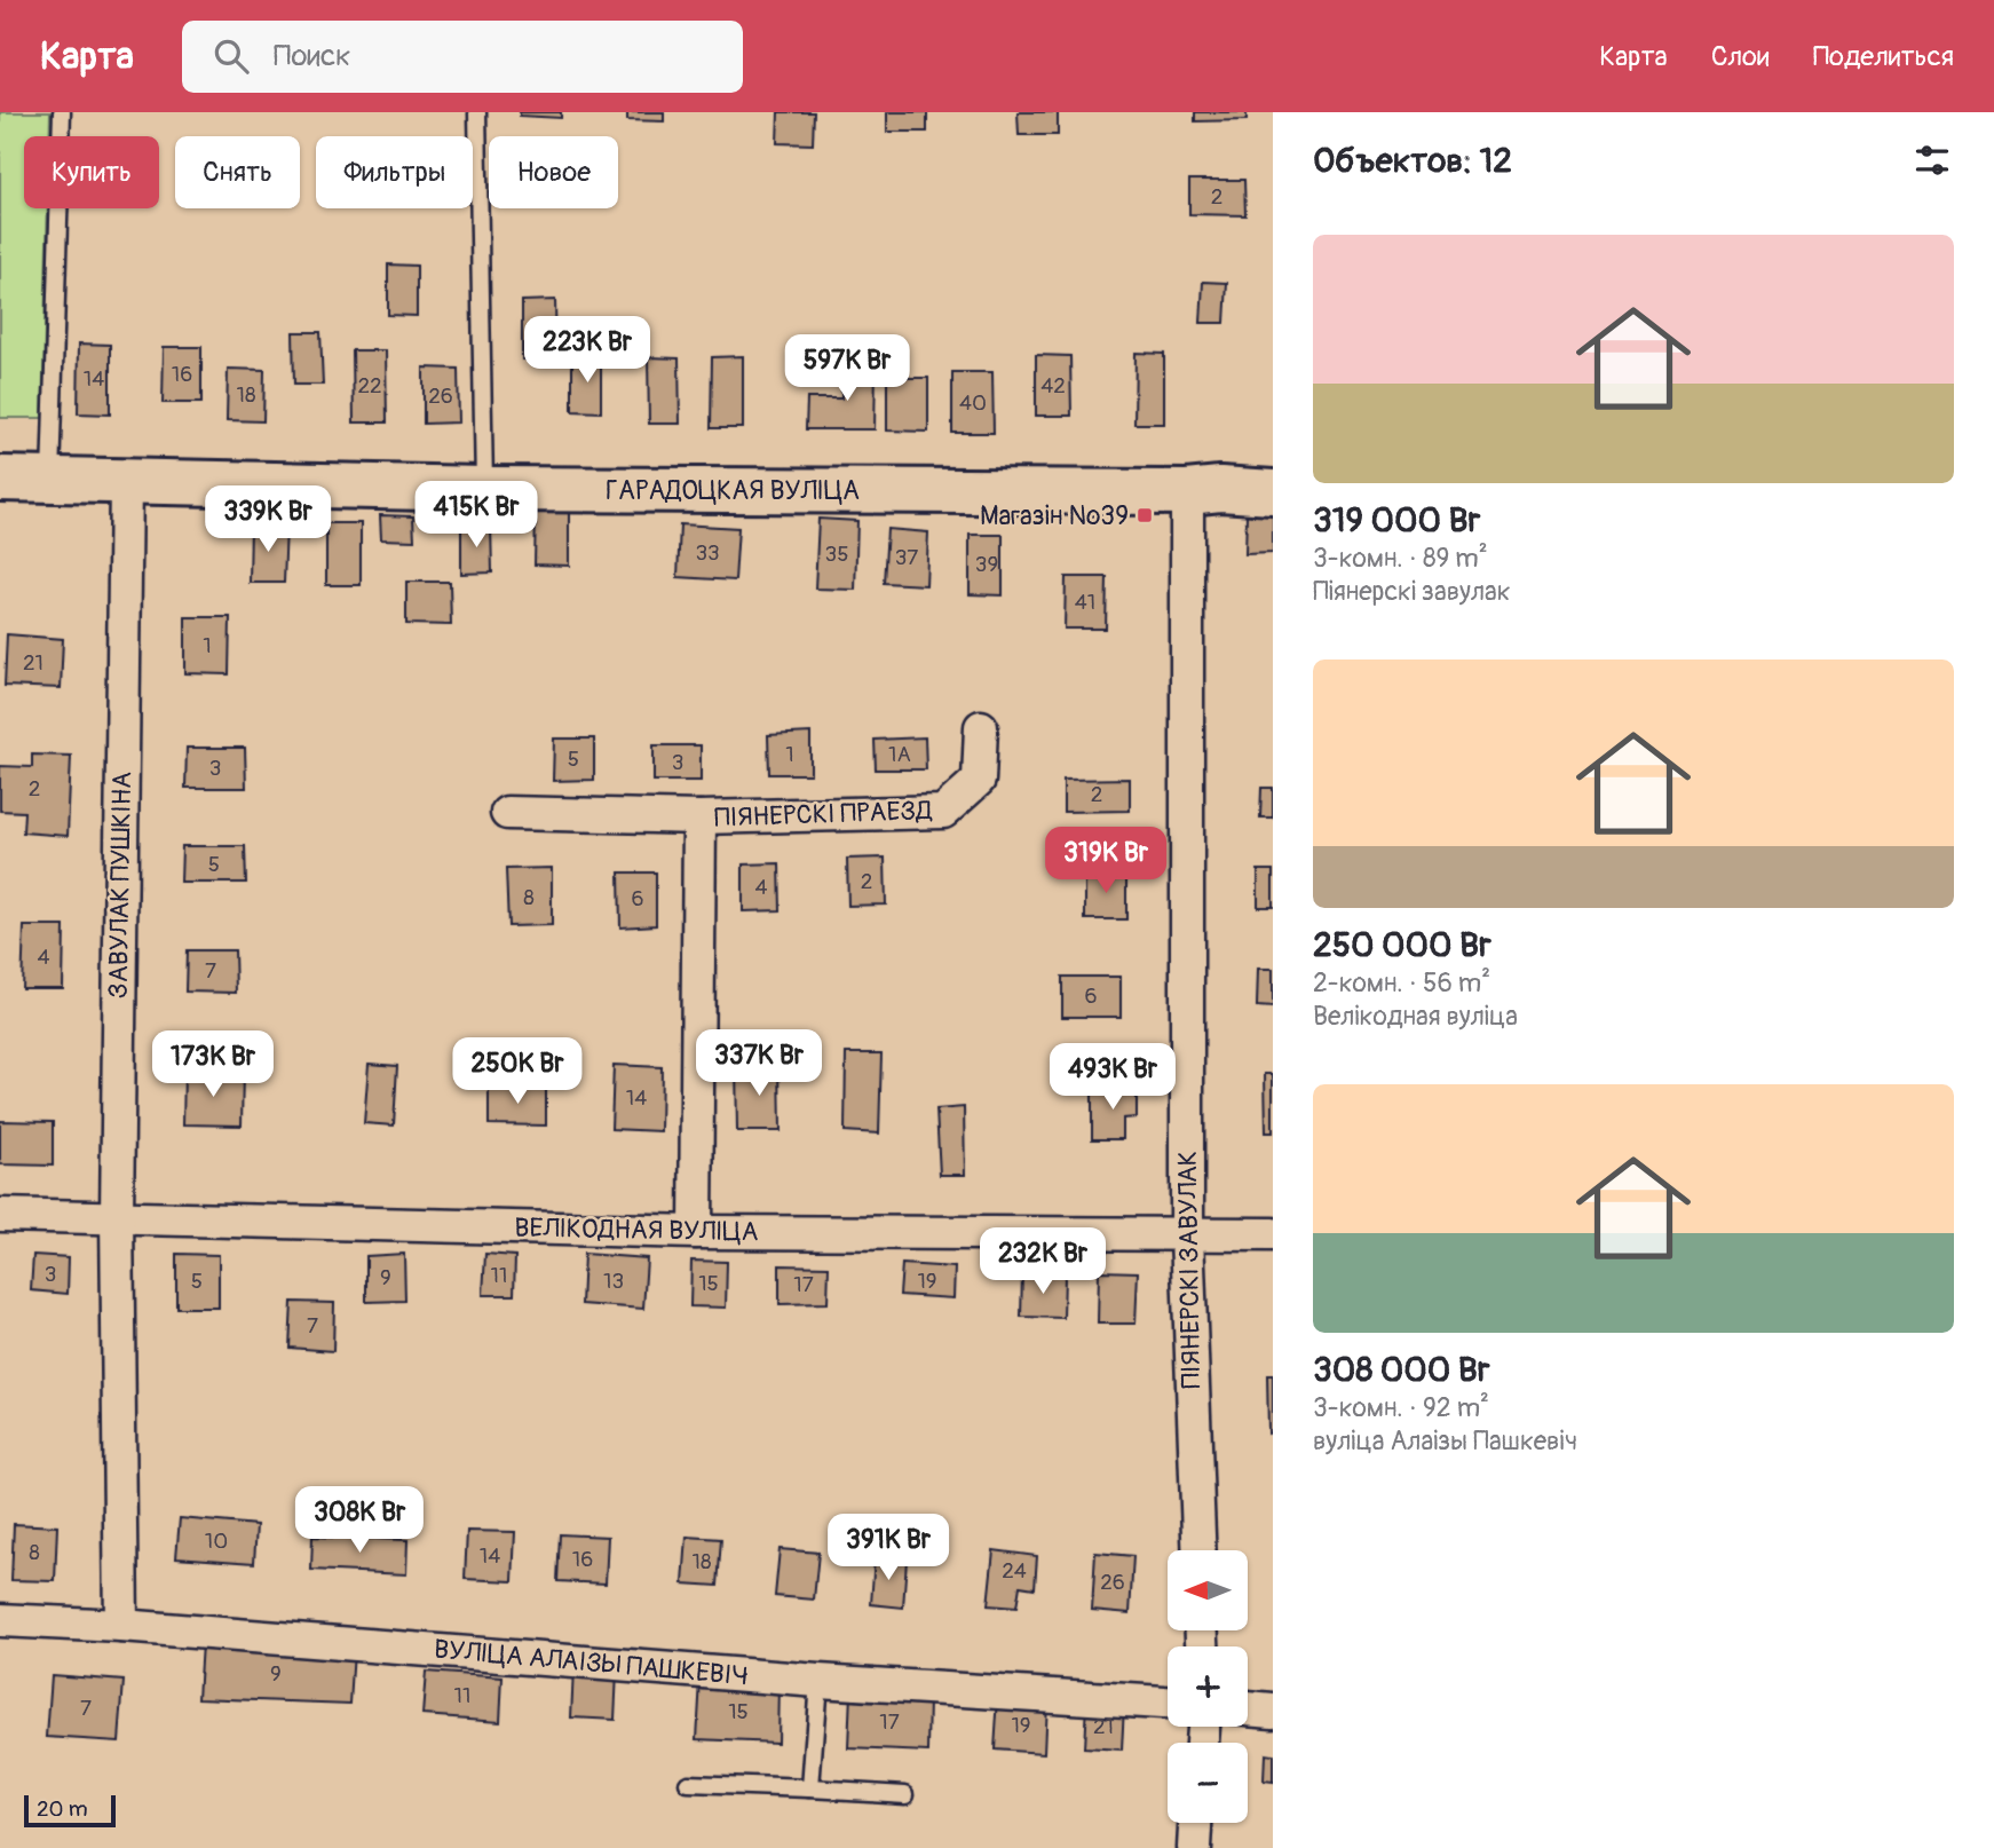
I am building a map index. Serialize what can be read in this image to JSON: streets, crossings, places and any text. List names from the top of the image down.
{
  "streets": {
    "street": [
      "ГАРАДОЦКАЯ ВУЛІЦА",
      "ПІЯНЕРСКІ ПРАЕЗД",
      "ЗАВУЛАК ПУШКІНА",
      "ВЕЛІКОДНАЯ ВУЛІЦА",
      "ПІЯНЕРСКІ ЗАВУЛАК",
      "ВУЛІЦА АЛАІЗЫ ПАШКЕВІЧ"
    ]
  },
  "crossings": [
    ["ГАРАДОЦКАЯ ВУЛІЦА", "ЗАВУЛАК ПУШКІНА"],
    ["ГАРАДОЦКАЯ ВУЛІЦА", "ПІЯНЕРСКІ ЗАВУЛАК"],
    ["ПІЯНЕРСКІ ПРАЕЗД", "ВЕЛІКОДНАЯ ВУЛІЦА"],
    ["ЗАВУЛАК ПУШКІНА", "ВЕЛІКОДНАЯ ВУЛІЦА"],
    ["ЗАВУЛАК ПУШКІНА", "ВУЛІЦА АЛАІЗЫ ПАШКЕВІЧ"],
    ["ВЕЛІКОДНАЯ ВУЛІЦА", "ПІЯНЕРСКІ ЗАВУЛАК"]
  ],
  "places": {
    "transit": ["Магазін №39"]
  },
  "house_numbers": [
    "2",
    "16",
    "14",
    "22",
    "42",
    "18",
    "26",
    "40",
    "33",
    "35",
    "37",
    "39",
    "41",
    "1",
    "21",
    "1",
    "1А",
    "5",
    "3",
    "3",
    "2",
    "2",
    "5",
    "2",
    "4",
    "8",
    "6",
    "4",
    "7",
    "6",
    "14",
    "3",
    "11",
    "9",
    "5",
    "13",
    "19",
    "15",
    "17",
    "7",
    "10",
    "8",
    "14",
    "16",
    "18",
    "24",
    "26",
    "9",
    "11",
    "7",
    "15",
    "17",
    "19",
    "21"
  ],
  "scale_bar": "20 m",
  "north": "left",
  "page": {
    "header": "Карта",
    "search": "Поиск",
    "nav": ["Карта", "Слои", "Поделиться"],
    "heading": "Объектов: 12",
    "chip": [
      "Купить",
      "Снять",
      "Фильтры",
      "Новое"
    ],
    "list": [
      {
        "name": "319 000 Br",
        "note": "3-комн. · 89 m² · Піянерскі завулак"
      },
      {
        "name": "250 000 Br",
        "note": "2-комн. · 56 m² · Велікодная вуліца"
      },
      {
        "name": "308 000 Br",
        "note": "3-комн. · 92 m² · вуліца Алаізы Пашкевіч"
      }
    ],
    "price": [
      "223K Br",
      "597K Br",
      "415K Br",
      "339K Br",
      "319K Br",
      "337K Br",
      "173K Br",
      "250K Br",
      "493K Br",
      "232K Br",
      "308K Br",
      "391K Br"
    ],
    "map_buttons": ["+", "−"],
    "scale": "20 m"
  }
}
